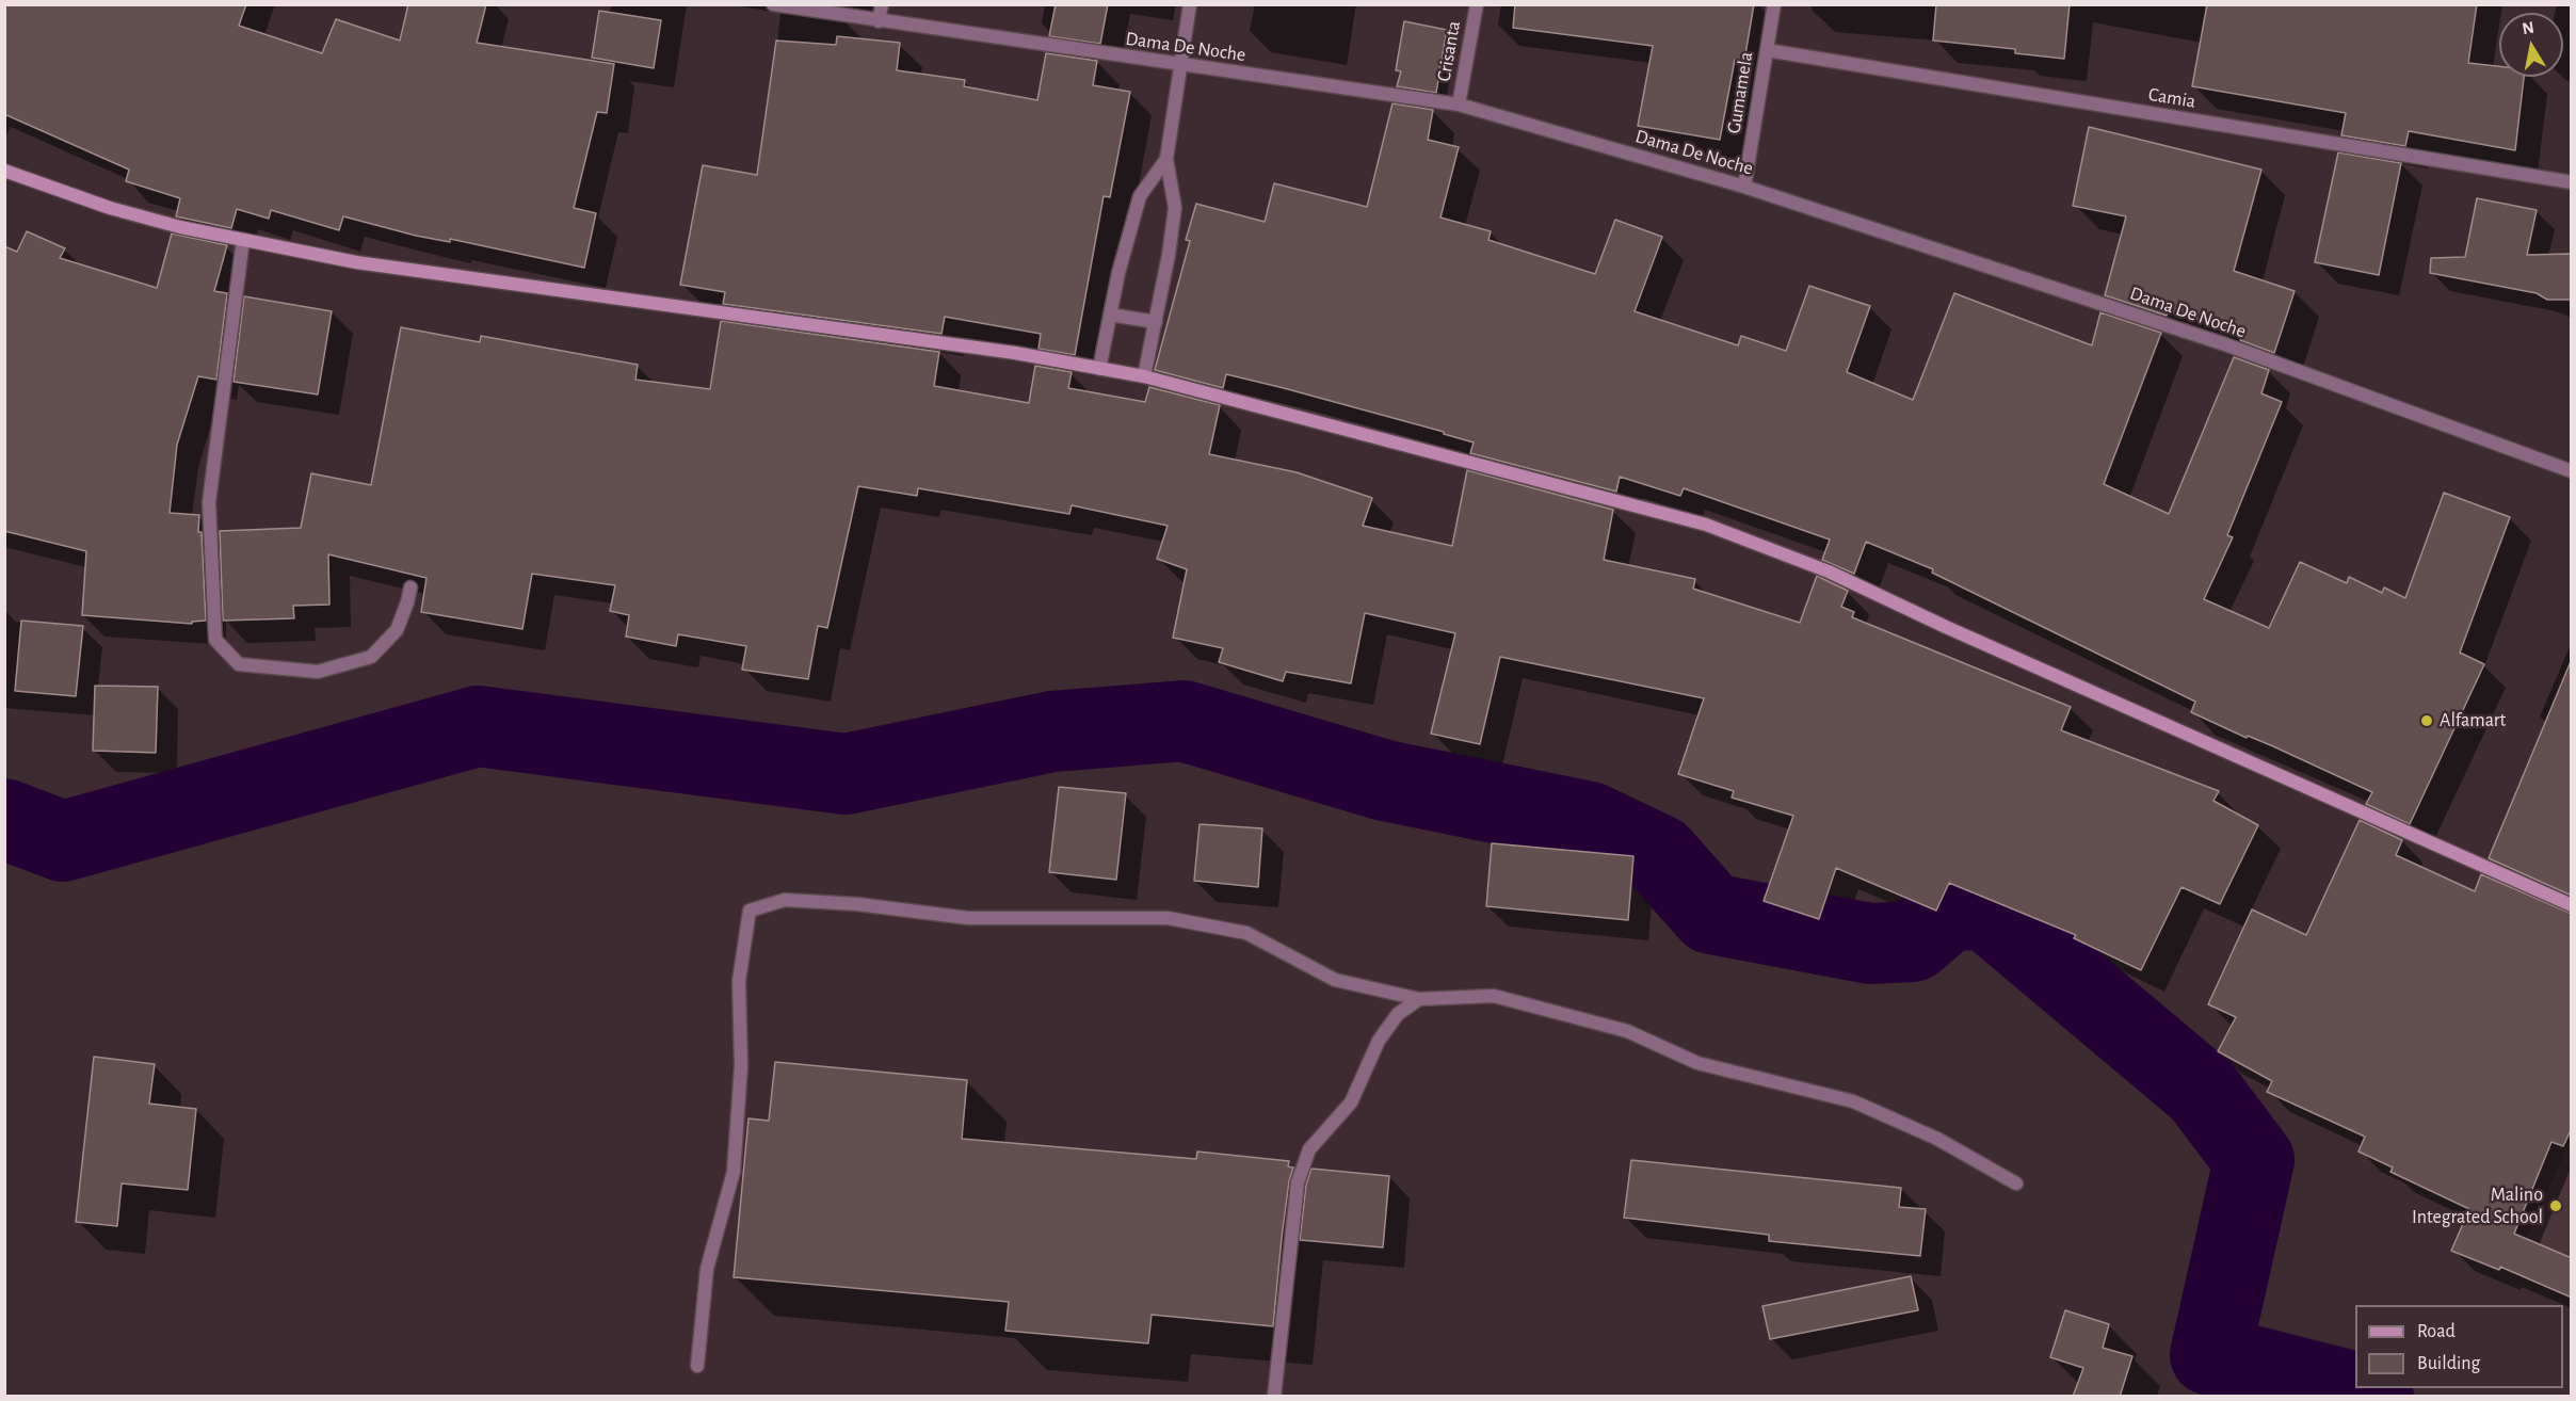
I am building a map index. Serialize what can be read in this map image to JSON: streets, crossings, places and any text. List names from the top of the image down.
{
  "streets": {
    "street": [
      "Dama De Noche",
      "Crisanta",
      "Gumamela",
      "Camia"
    ]
  },
  "crossings": [
    ["Dama De Noche", "Crisanta"],
    ["Dama De Noche", "Gumamela"],
    ["Gumamela", "Camia"]
  ],
  "places": ["Alfamart", "Malino Integrated School"],
  "legend": ["Road", "Building"],
  "north": "top"
}
